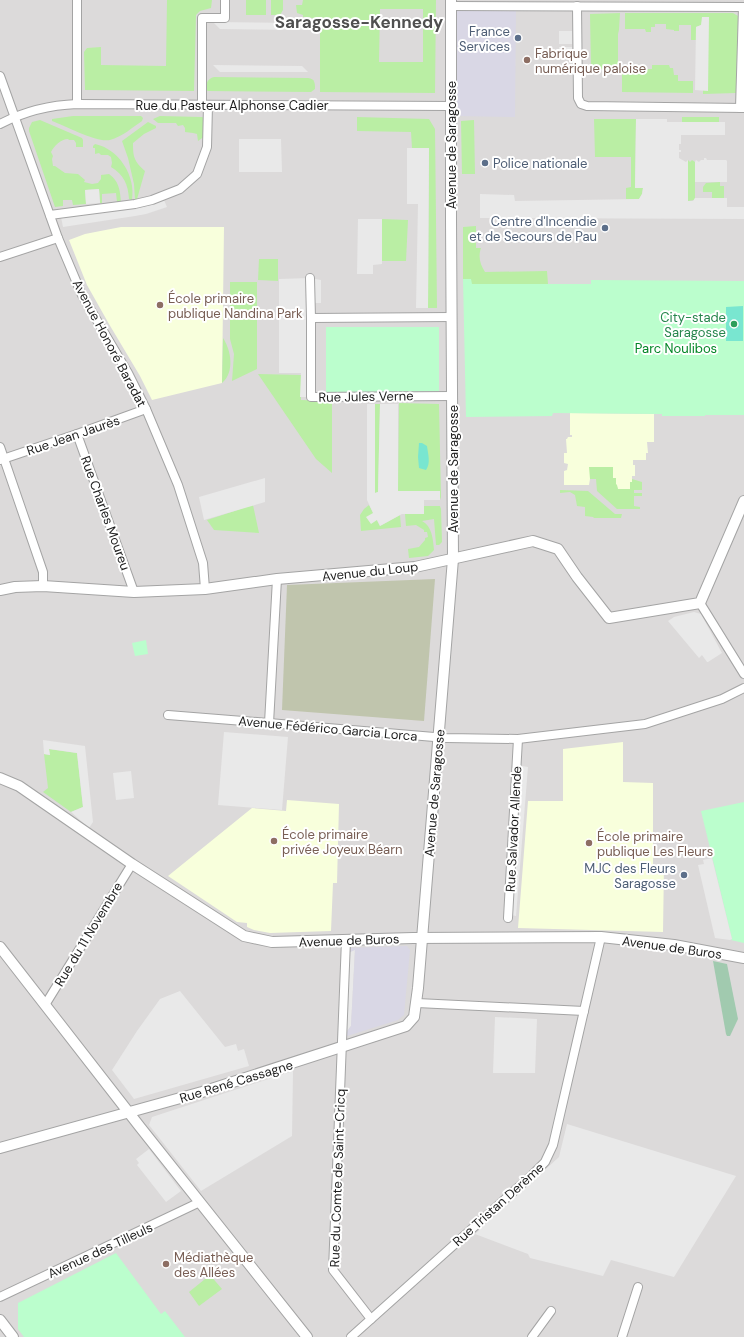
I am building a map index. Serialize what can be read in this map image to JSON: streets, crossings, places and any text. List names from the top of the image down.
{
  "streets": {
    "street": [
      "Rue du Pasteur Alphonse Cadier",
      "Avenue de Saragosse",
      "Avenue Honoré Baradat",
      "Rue Jules Verne",
      "Rue Jean Jaurès",
      "Rue Charles Moureu",
      "Avenue du Loup",
      "Avenue Fédérico Garcia Lorca",
      "Rue Salvador Allende",
      "Rue du 11 Novembre",
      "Avenue de Buros",
      "Rue René Cassagne",
      "Rue du Comte de Saint-Cricq",
      "Rue Tristan Derème",
      "Avenue des Tilleuls"
    ]
  },
  "crossings": [
    ["Rue du Pasteur Alphonse Cadier", "Avenue de Saragosse"],
    ["Rue du Pasteur Alphonse Cadier", "Avenue Honoré Baradat"],
    ["Avenue de Saragosse", "Rue Jules Verne"],
    ["Avenue de Saragosse", "Avenue du Loup"],
    ["Avenue de Saragosse", "Avenue Fédérico Garcia Lorca"],
    ["Avenue de Saragosse", "Avenue de Buros"],
    ["Avenue Honoré Baradat", "Rue Jean Jaurès"],
    ["Avenue Honoré Baradat", "Avenue du Loup"],
    ["Rue Jean Jaurès", "Rue Charles Moureu"],
    ["Rue Charles Moureu", "Avenue du Loup"],
    ["Avenue Fédérico Garcia Lorca", "Rue Salvador Allende"],
    ["Rue du 11 Novembre", "Avenue de Buros"],
    ["Avenue de Buros", "Rue du Comte de Saint-Cricq"],
    ["Avenue de Buros", "Rue Tristan Derème"],
    ["Rue René Cassagne", "Rue du Comte de Saint-Cricq"],
    ["Rue du Comte de Saint-Cricq", "Rue Tristan Derème"]
  ],
  "districts": ["Saragosse-Kennedy"],
  "parks": ["Parc Noulibos"],
  "places": [
    "France Services",
    "Fabrique numérique paloise",
    "Police nationale",
    "Centre d'Incendie et de Secours de Pau",
    "École primaire publique Nandina Park",
    "City-stade Saragosse",
    "École primaire privée Joyeux Béarn",
    "École primaire publique Les Fleurs",
    "MJC des Fleurs Saragosse",
    "Médiathèque des Allées"
  ]
}
